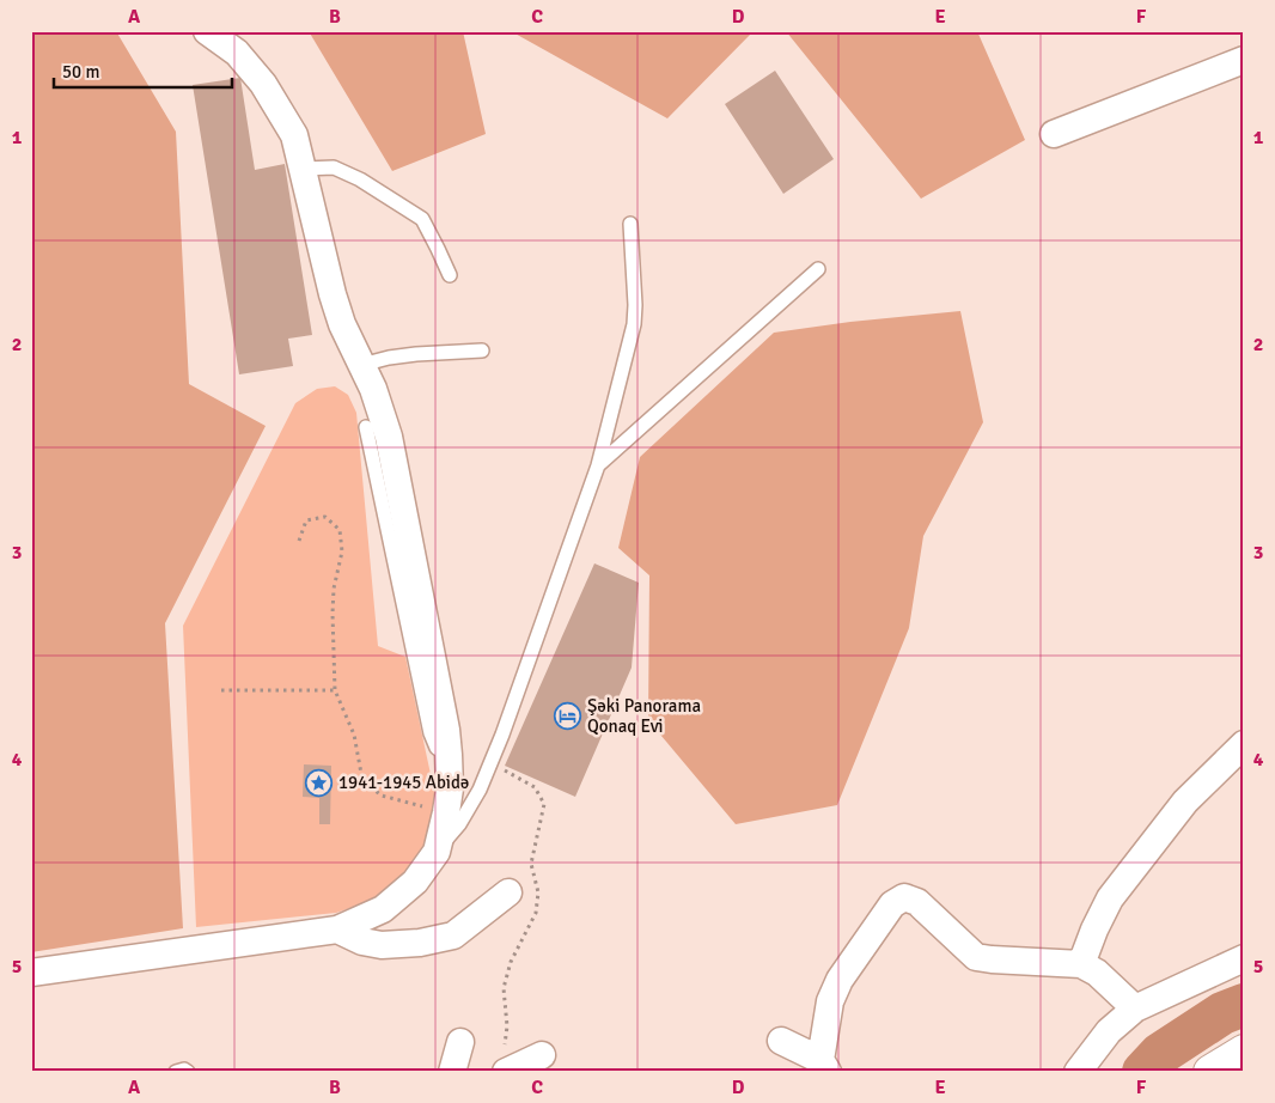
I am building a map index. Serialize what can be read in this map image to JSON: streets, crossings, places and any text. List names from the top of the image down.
{
  "places": {
    "hotel": ["Şəki Panorama Qonaq Evi"],
    "place": ["1941-1945 Abidə"]
  },
  "scale_bar": "50 m",
  "grid": {
    "columns": [
      "A",
      "B",
      "C",
      "D",
      "E",
      "F"
    ],
    "rows": [
      "1",
      "2",
      "3",
      "4",
      "5"
    ]
  }
}
